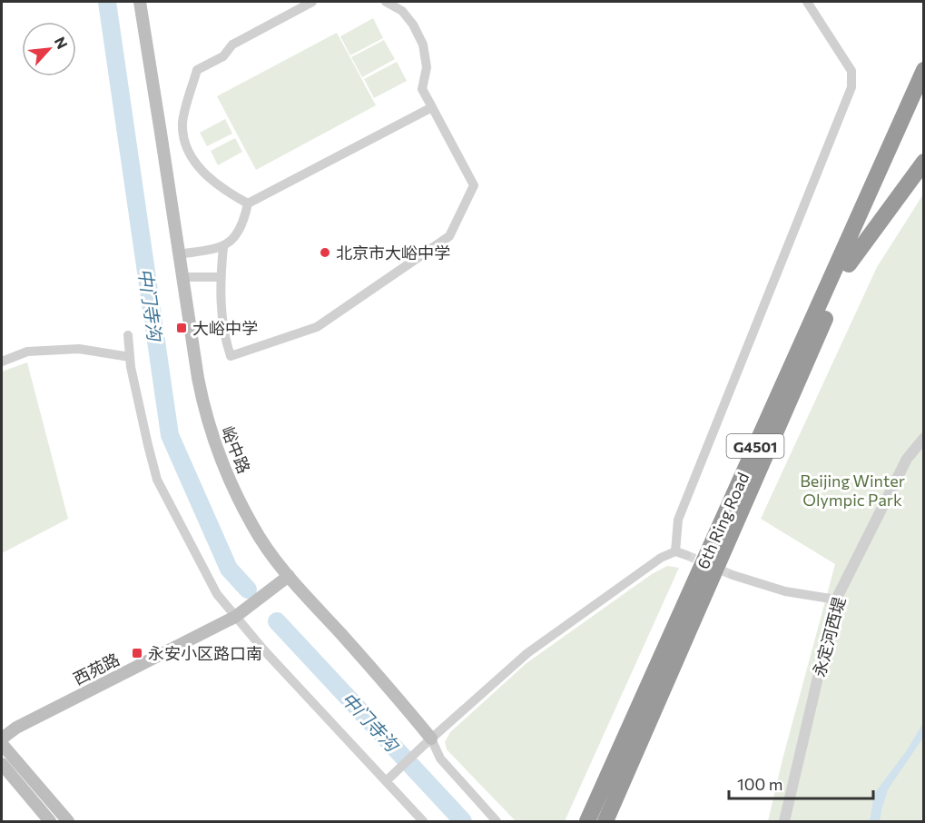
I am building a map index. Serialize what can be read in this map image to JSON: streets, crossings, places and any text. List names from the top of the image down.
{
  "streets": {
    "highway": ["G4501", "6th Ring Road"],
    "main road": ["峪中路", "西苑路"],
    "street": ["永定河西堤"]
  },
  "crossings": [
    ["峪中路", "西苑路"]
  ],
  "water": ["中门寺沟"],
  "parks": ["Beijing Winter Olympic Park"],
  "places": {
    "other": ["北京市大峪中学"],
    "transit": ["大峪中学", "永安小区路口南"]
  },
  "scale_bar": "100 m",
  "north": "top right"
}
